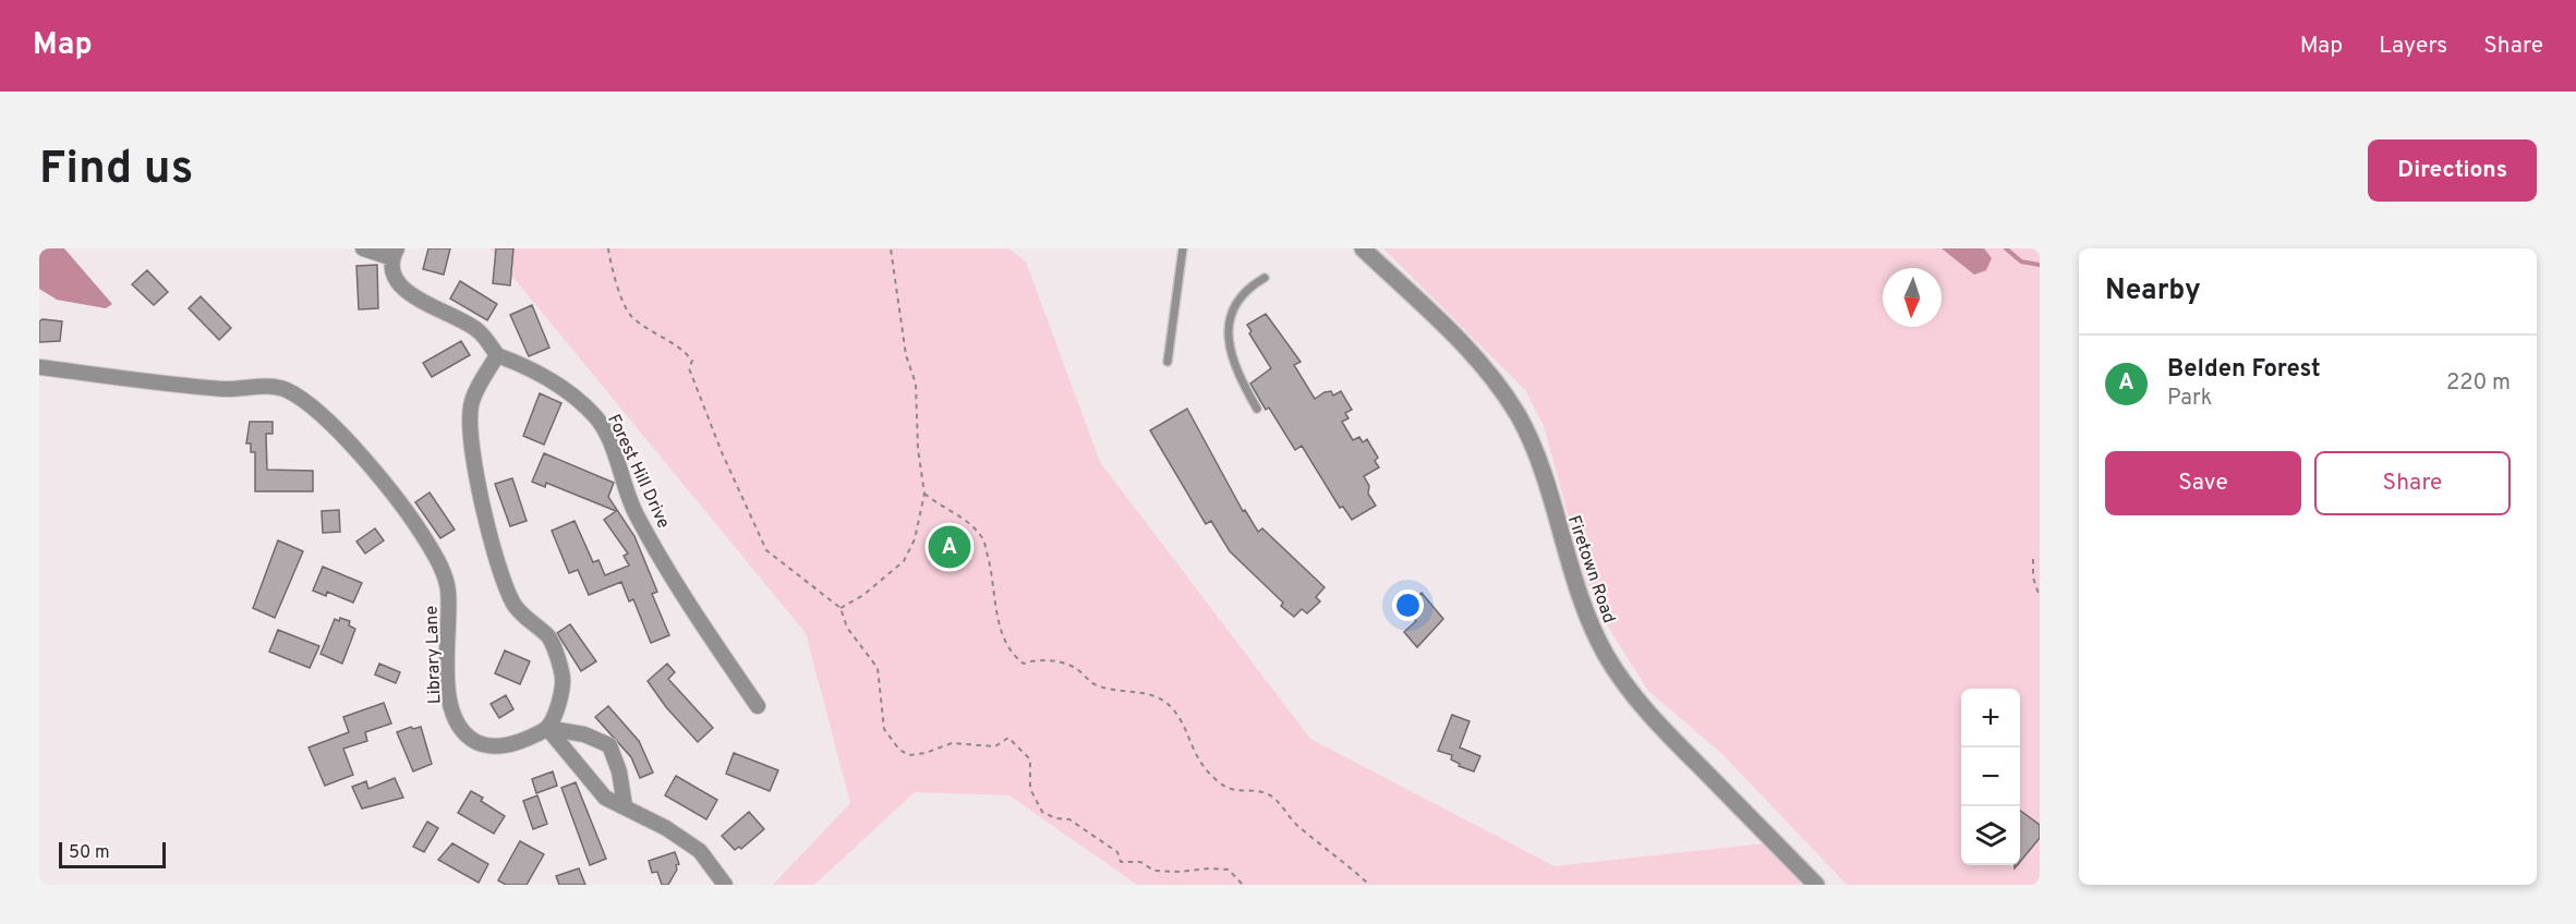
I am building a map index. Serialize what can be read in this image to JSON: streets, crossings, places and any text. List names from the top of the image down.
{
  "streets": {
    "street": ["Forest Hill Drive", "Firetown Road", "Library Lane"]
  },
  "scale_bar": "50 m",
  "north": "bottom",
  "page": {
    "header": "Map",
    "nav": ["Map", "Layers", "Share"],
    "buttons": [
      "Directions",
      ["Save", "Share"]
    ],
    "title": "Find us",
    "heading": "Nearby",
    "list": [
      {
        "mark": "A",
        "name": "Belden Forest",
        "note": "Park",
        "value": "220 m"
      }
    ],
    "pins": "A",
    "map_buttons": ["+", "−"],
    "scale": "50 m"
  }
}
